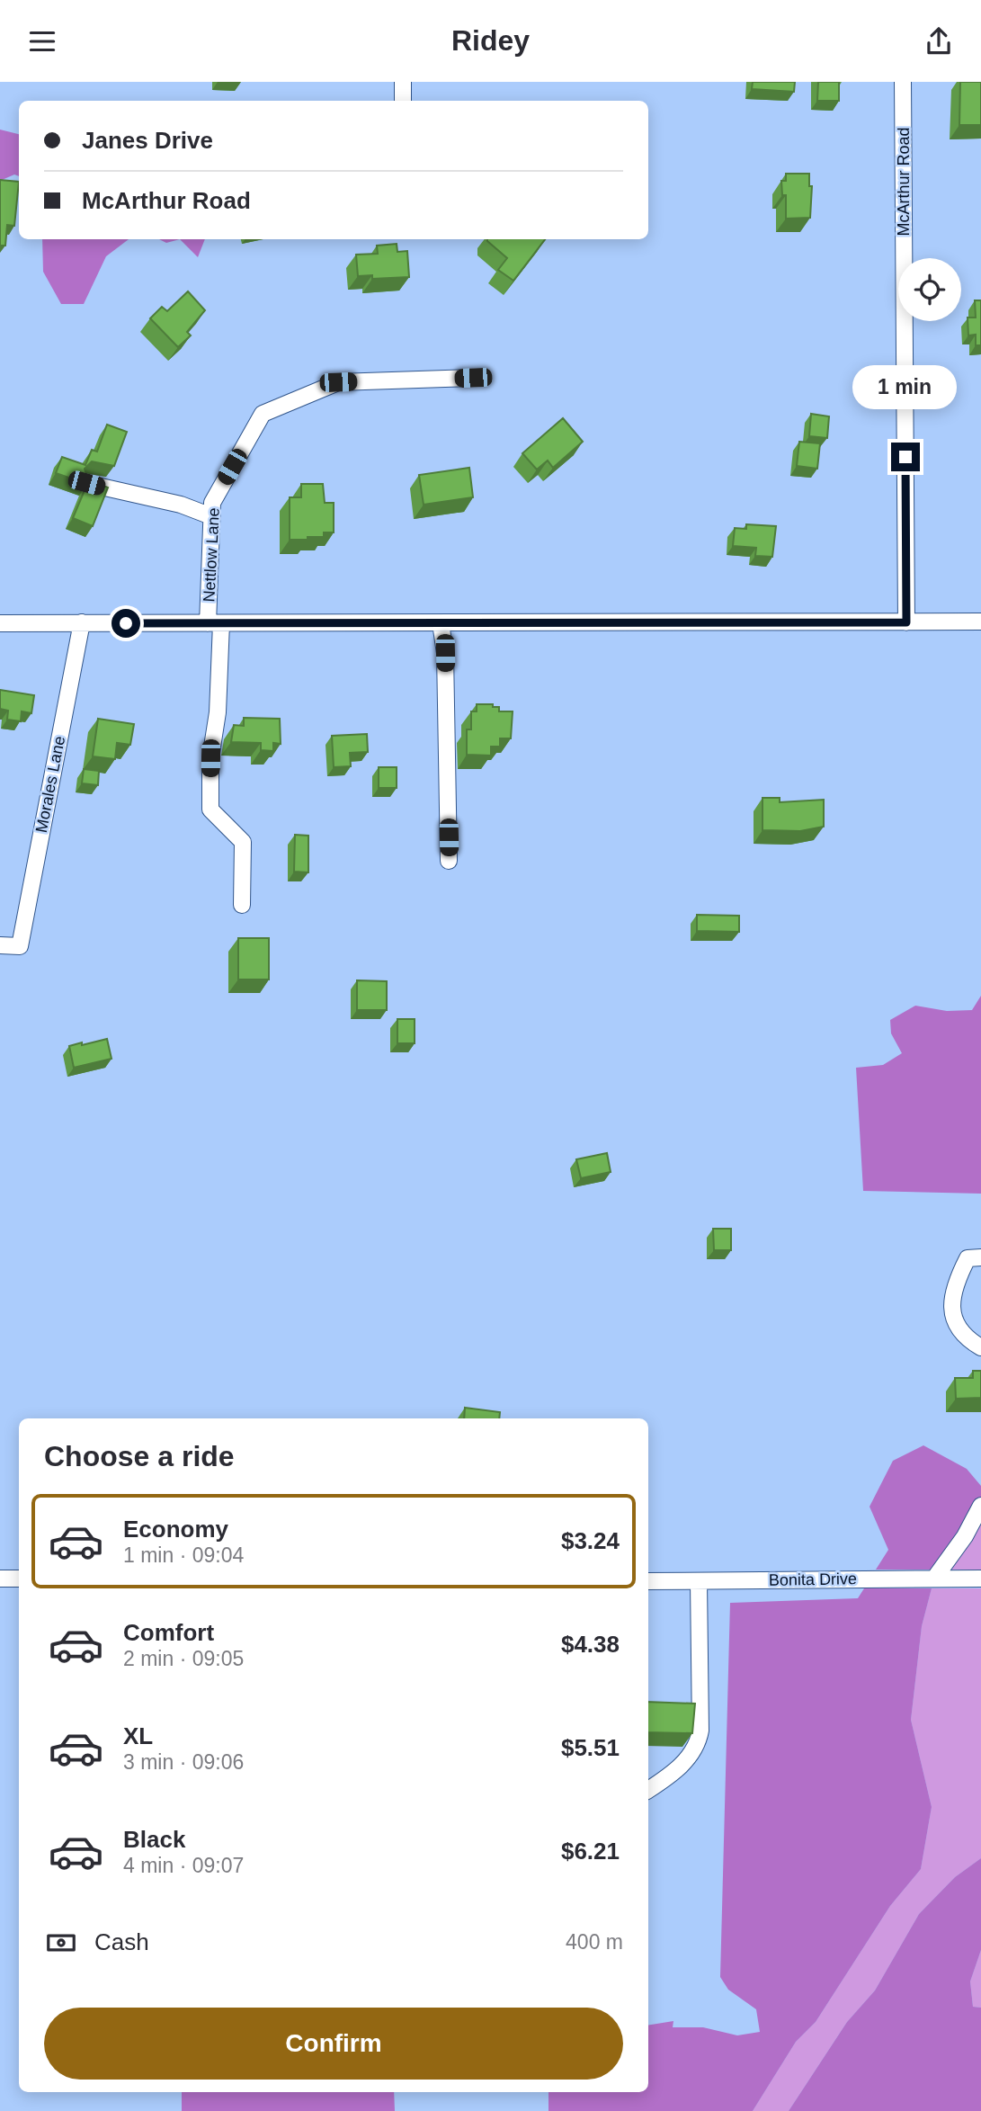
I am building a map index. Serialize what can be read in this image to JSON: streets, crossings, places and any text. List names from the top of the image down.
{
  "streets": {
    "street": [
      "McArthur Road",
      "Nettlow Lane",
      "Morales Lane",
      "Bonita Drive"
    ]
  },
  "page": {
    "header": "Ridey",
    "banner": ["Janes Drive", "McArthur Road"],
    "bubble": "1 min",
    "heading": "Choose a ride",
    "list": [
      {
        "name": "Economy",
        "note": "1 min · 09:04",
        "value": "$3.24"
      },
      {
        "name": "Comfort",
        "note": "2 min · 09:05",
        "value": "$4.38"
      },
      {
        "name": "XL",
        "note": "3 min · 09:06",
        "value": "$5.51"
      },
      {
        "name": "Black",
        "note": "4 min · 09:07",
        "value": "$6.21"
      }
    ],
    "pay": ["Cash", "400 m"],
    "buttons": "Confirm"
  }
}
